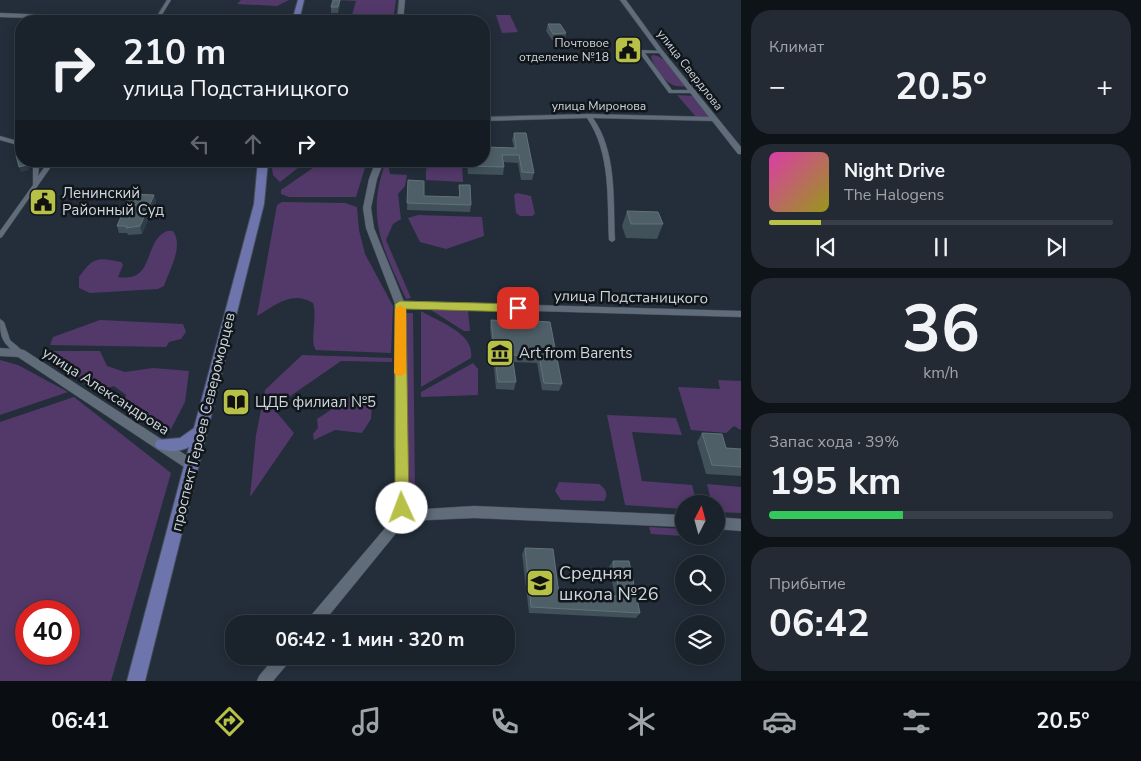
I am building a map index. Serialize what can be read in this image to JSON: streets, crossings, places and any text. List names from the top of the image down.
{
  "streets": {
    "main road": ["проспект Героев Североморцев"],
    "street": [
      "улица Свердлова",
      "улица Миронова",
      "улица Подстаницкого",
      "улица Александрова"
    ]
  },
  "crossings": [
    ["улица Свердлова", "улица Миронова"],
    ["улица Александрова", "проспект Героев Североморцев"]
  ],
  "places": {
    "public building": ["Почтовое отделение №18", "Ленинский Районный Суд"],
    "museum": ["Art from Barents"],
    "library": ["ЦДБ филиал №5"],
    "school or university": ["Средняя школа №26"]
  },
  "north": "top",
  "page": {
    "tile": [
      "Климат",
      ["36", "km/h"],
      ["Запас хода · 39%", "195 km"],
      ["Прибытие", "06:42"]
    ],
    "turn": ["210 m", "улица Подстаницкого"],
    "heat": ["−", "20.5°", "+"],
    "song": ["Night Drive", "The Halogens"],
    "limit": "40",
    "trip": "06:42 · 1 мин · 320 m",
    "tabs": ["06:41", "20.5°"]
  }
}
